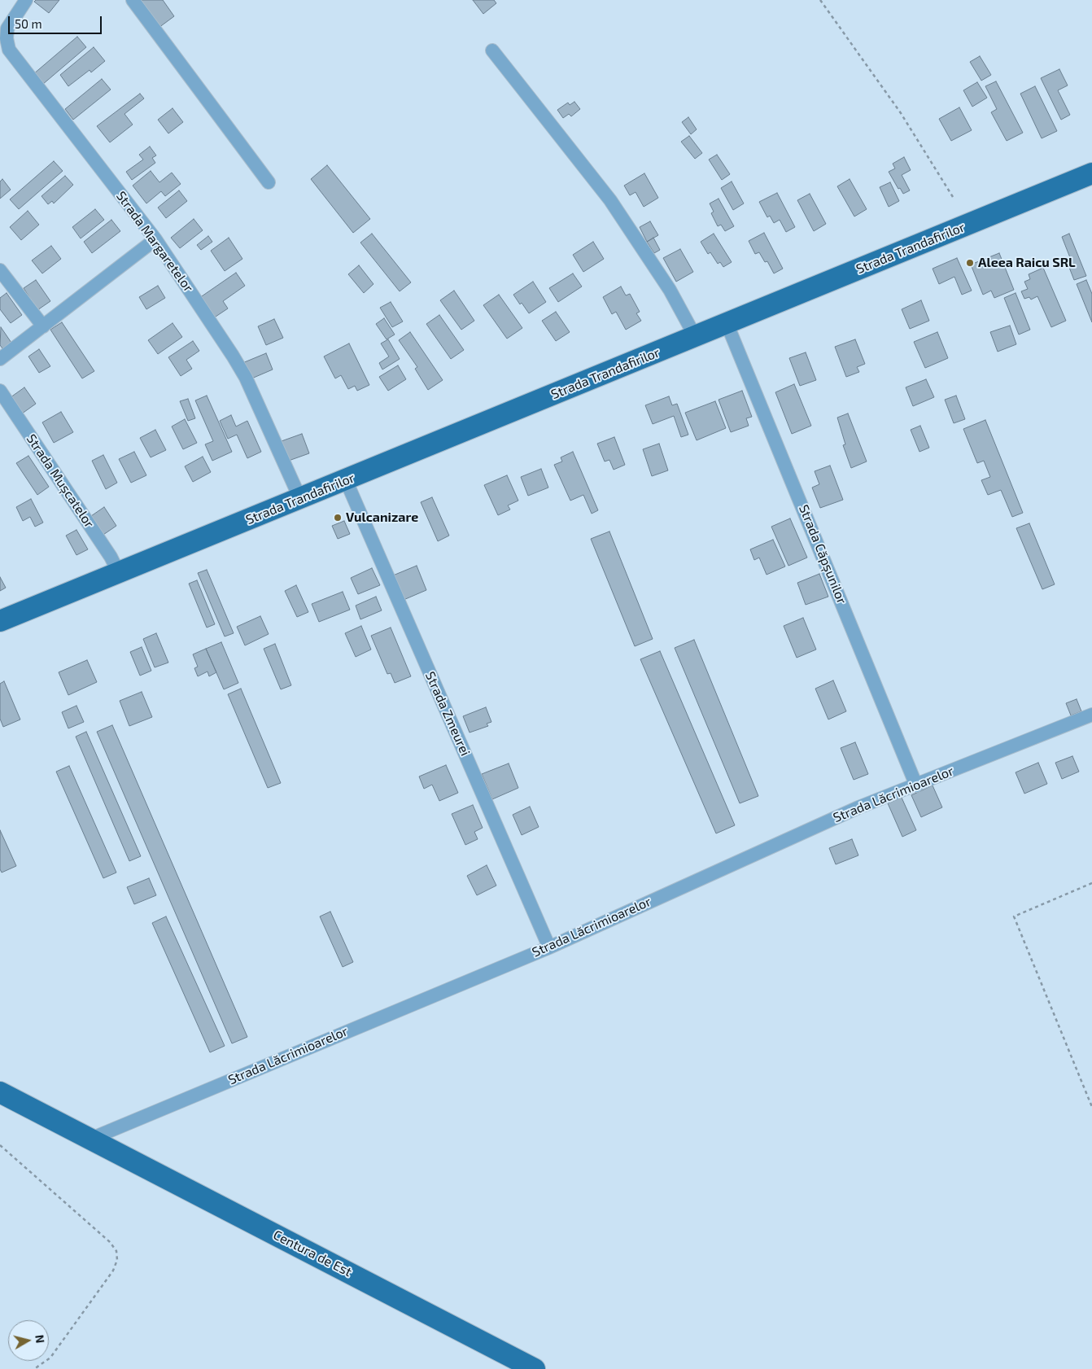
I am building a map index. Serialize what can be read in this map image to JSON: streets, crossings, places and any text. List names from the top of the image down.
{
  "streets": {
    "main road": ["Strada Trandafirilor", "Centura de Est"],
    "street": [
      "Strada Margaretelor",
      "Strada Mușcatelor",
      "Strada Căpșunilor",
      "Strada Zmeurei",
      "Strada Lăcrimioarelor"
    ]
  },
  "crossings": [
    ["Strada Margaretelor", "Strada Trandafirilor"],
    ["Strada Trandafirilor", "Strada Mușcatelor"],
    ["Strada Trandafirilor", "Strada Căpșunilor"],
    ["Strada Trandafirilor", "Strada Zmeurei"],
    ["Strada Căpșunilor", "Strada Lăcrimioarelor"],
    ["Strada Zmeurei", "Strada Lăcrimioarelor"],
    ["Strada Lăcrimioarelor", "Centura de Est"]
  ],
  "places": ["Aleea Raicu SRL", "Vulcanizare"],
  "scale_bar": "50 m",
  "north": "right"
}
